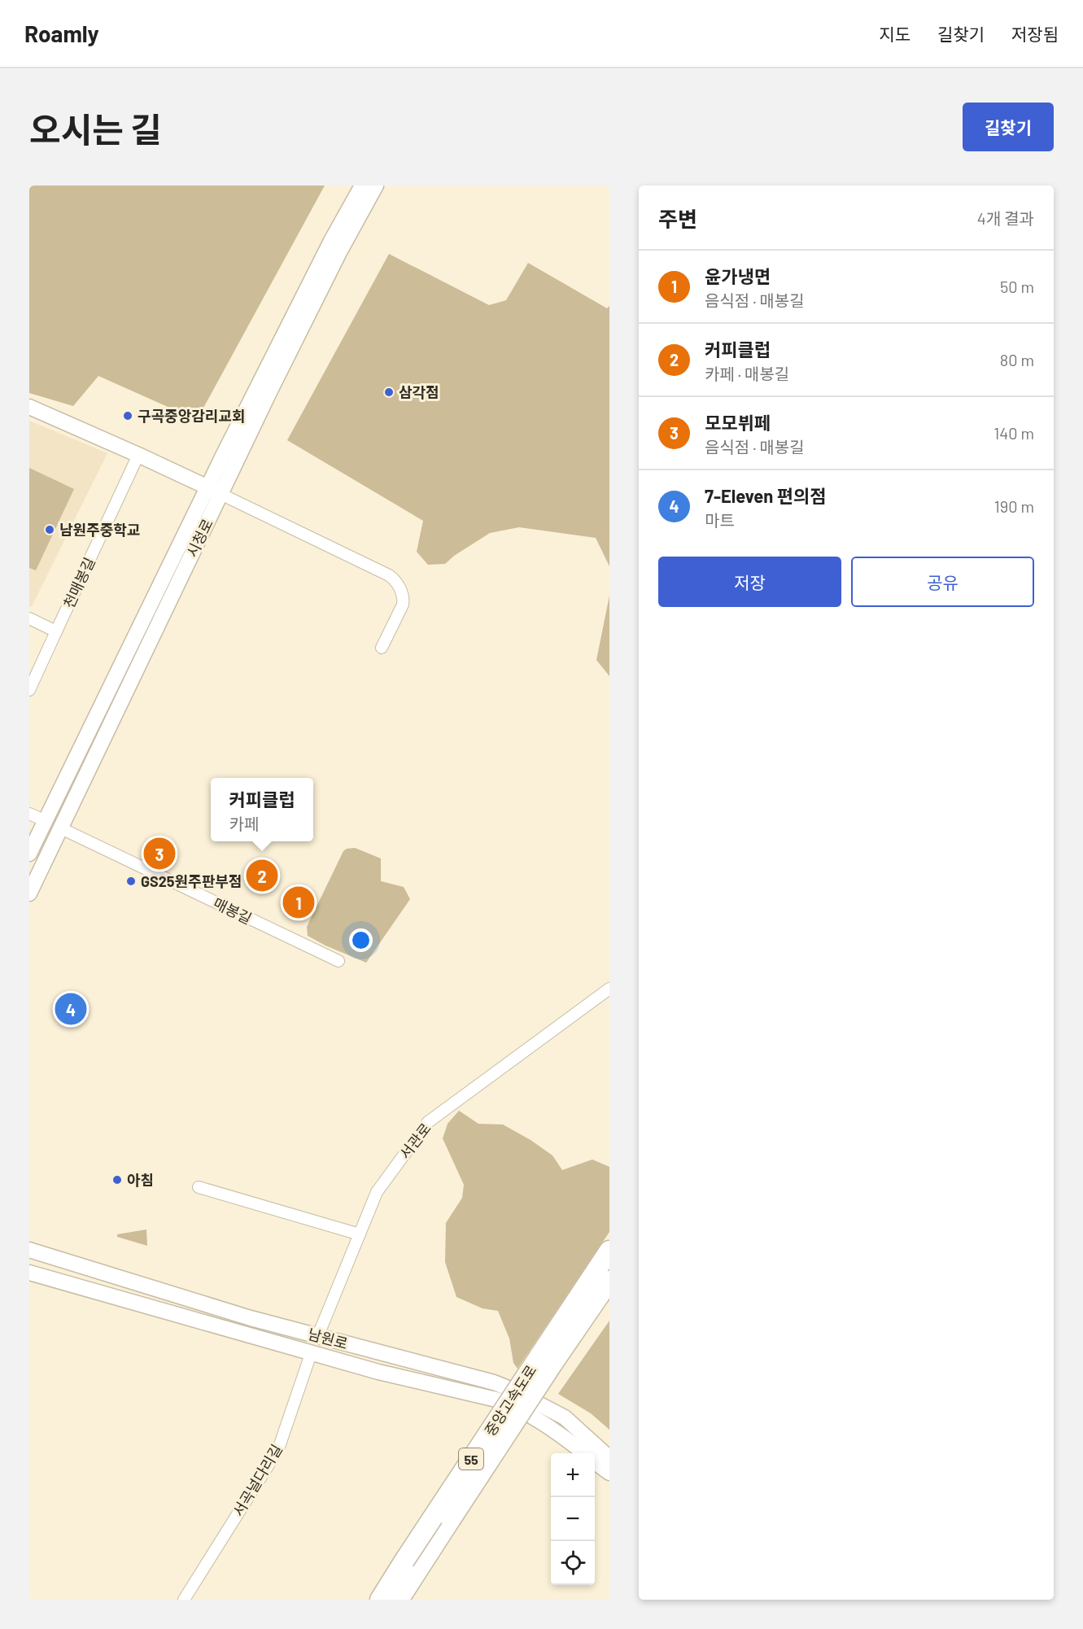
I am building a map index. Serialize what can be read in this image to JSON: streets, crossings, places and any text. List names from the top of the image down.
{
  "streets": {
    "highway": ["중앙고속도로", "55"],
    "street": [
      "시청로",
      "천매봉길",
      "매봉길",
      "서관로",
      "남원로",
      "서곡널다리길"
    ]
  },
  "crossings": [
    ["시청로", "매봉길"],
    ["서관로", "남원로"],
    ["남원로", "서곡널다리길"]
  ],
  "places": [
    "삼각점",
    "구곡중앙감리교회",
    "남원주중학교",
    "GS25원주판부점",
    "아침"
  ],
  "page": {
    "header": "Roamly",
    "nav": ["지도", "길찾기", "저장됨"],
    "title": "오시는 길",
    "buttons": [
      "길찾기",
      ["저장", "공유"]
    ],
    "heading": ["주변", "4개 결과"],
    "list": [
      {
        "mark": "1",
        "name": "윤가냉면",
        "note": "음식점 · 매봉길",
        "value": "50 m"
      },
      {
        "mark": "2",
        "name": "커피클럽",
        "note": "카페 · 매봉길",
        "value": "80 m"
      },
      {
        "mark": "3",
        "name": "모모뷔페",
        "note": "음식점 · 매봉길",
        "value": "140 m"
      },
      {
        "mark": "4",
        "name": "7-Eleven 편의점",
        "note": "마트",
        "value": "190 m"
      }
    ],
    "popup": ["커피클럽", "카페"],
    "pins": [
      "3",
      "2",
      "1",
      "4"
    ],
    "map_buttons": ["+", "−"]
  }
}
